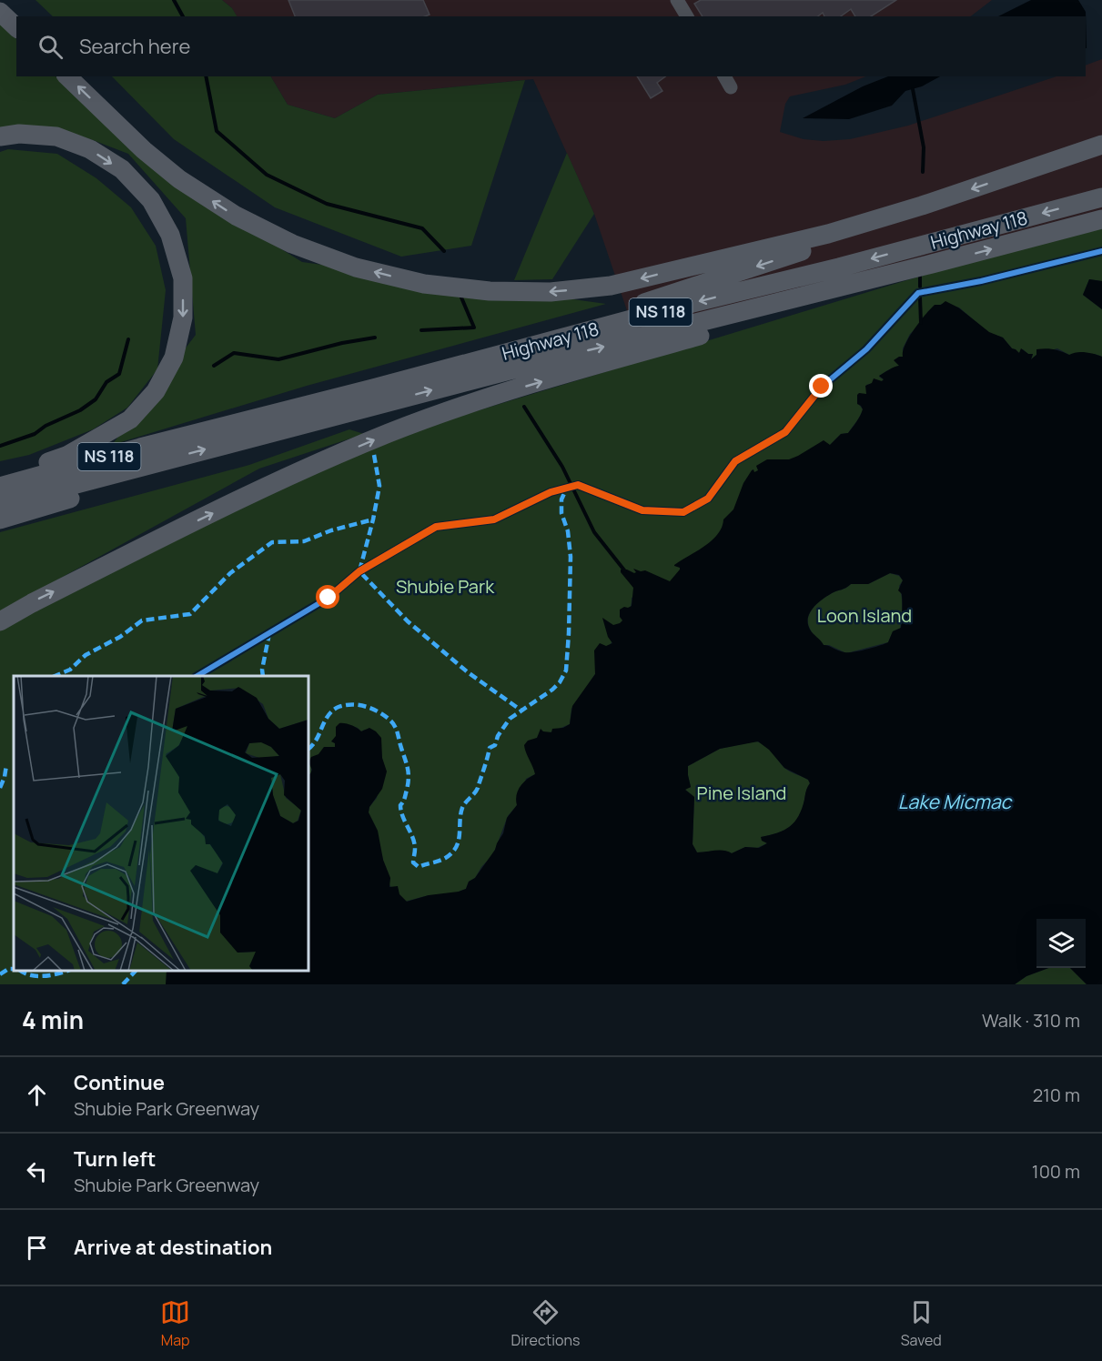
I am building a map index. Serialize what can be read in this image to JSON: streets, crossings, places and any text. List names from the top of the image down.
{
  "streets": {
    "highway": ["Highway 118", "NS 118"]
  },
  "water": ["Lake Micmac"],
  "parks": ["Shubie Park", "Loon Island", "Pine Island"],
  "page": {
    "search": "Search here",
    "heading": ["4 min", "Walk · 310 m"],
    "list": [
      ["Continue", "Shubie Park Greenway", "210 m"],
      ["Turn left", "Shubie Park Greenway", "100 m"],
      "Arrive at destination"
    ],
    "nav": ["Map", "Directions", "Saved"]
  }
}
